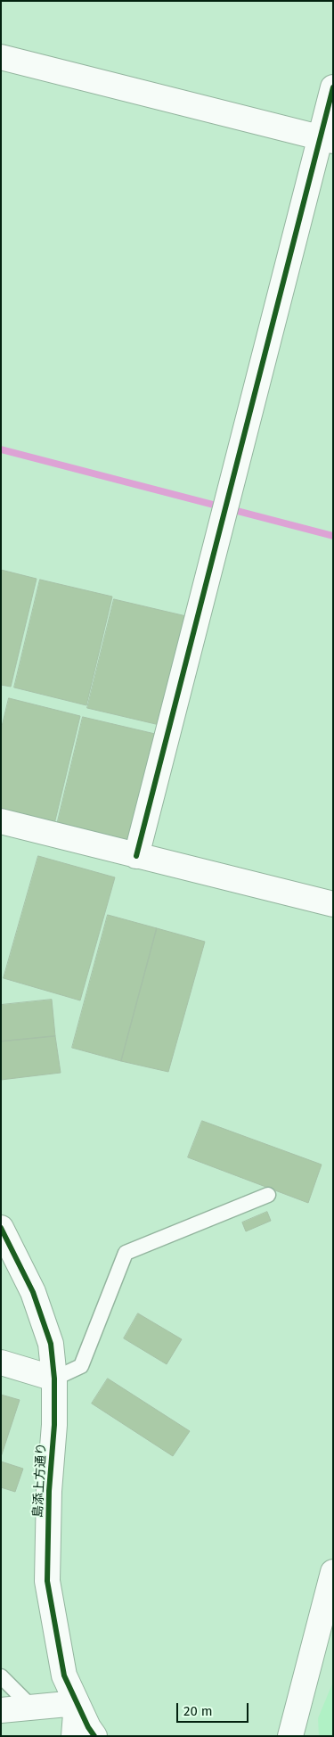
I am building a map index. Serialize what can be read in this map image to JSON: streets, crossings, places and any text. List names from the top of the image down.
{
  "streets": {
    "street": ["島添上方通り"]
  },
  "scale_bar": "20 m"
}
